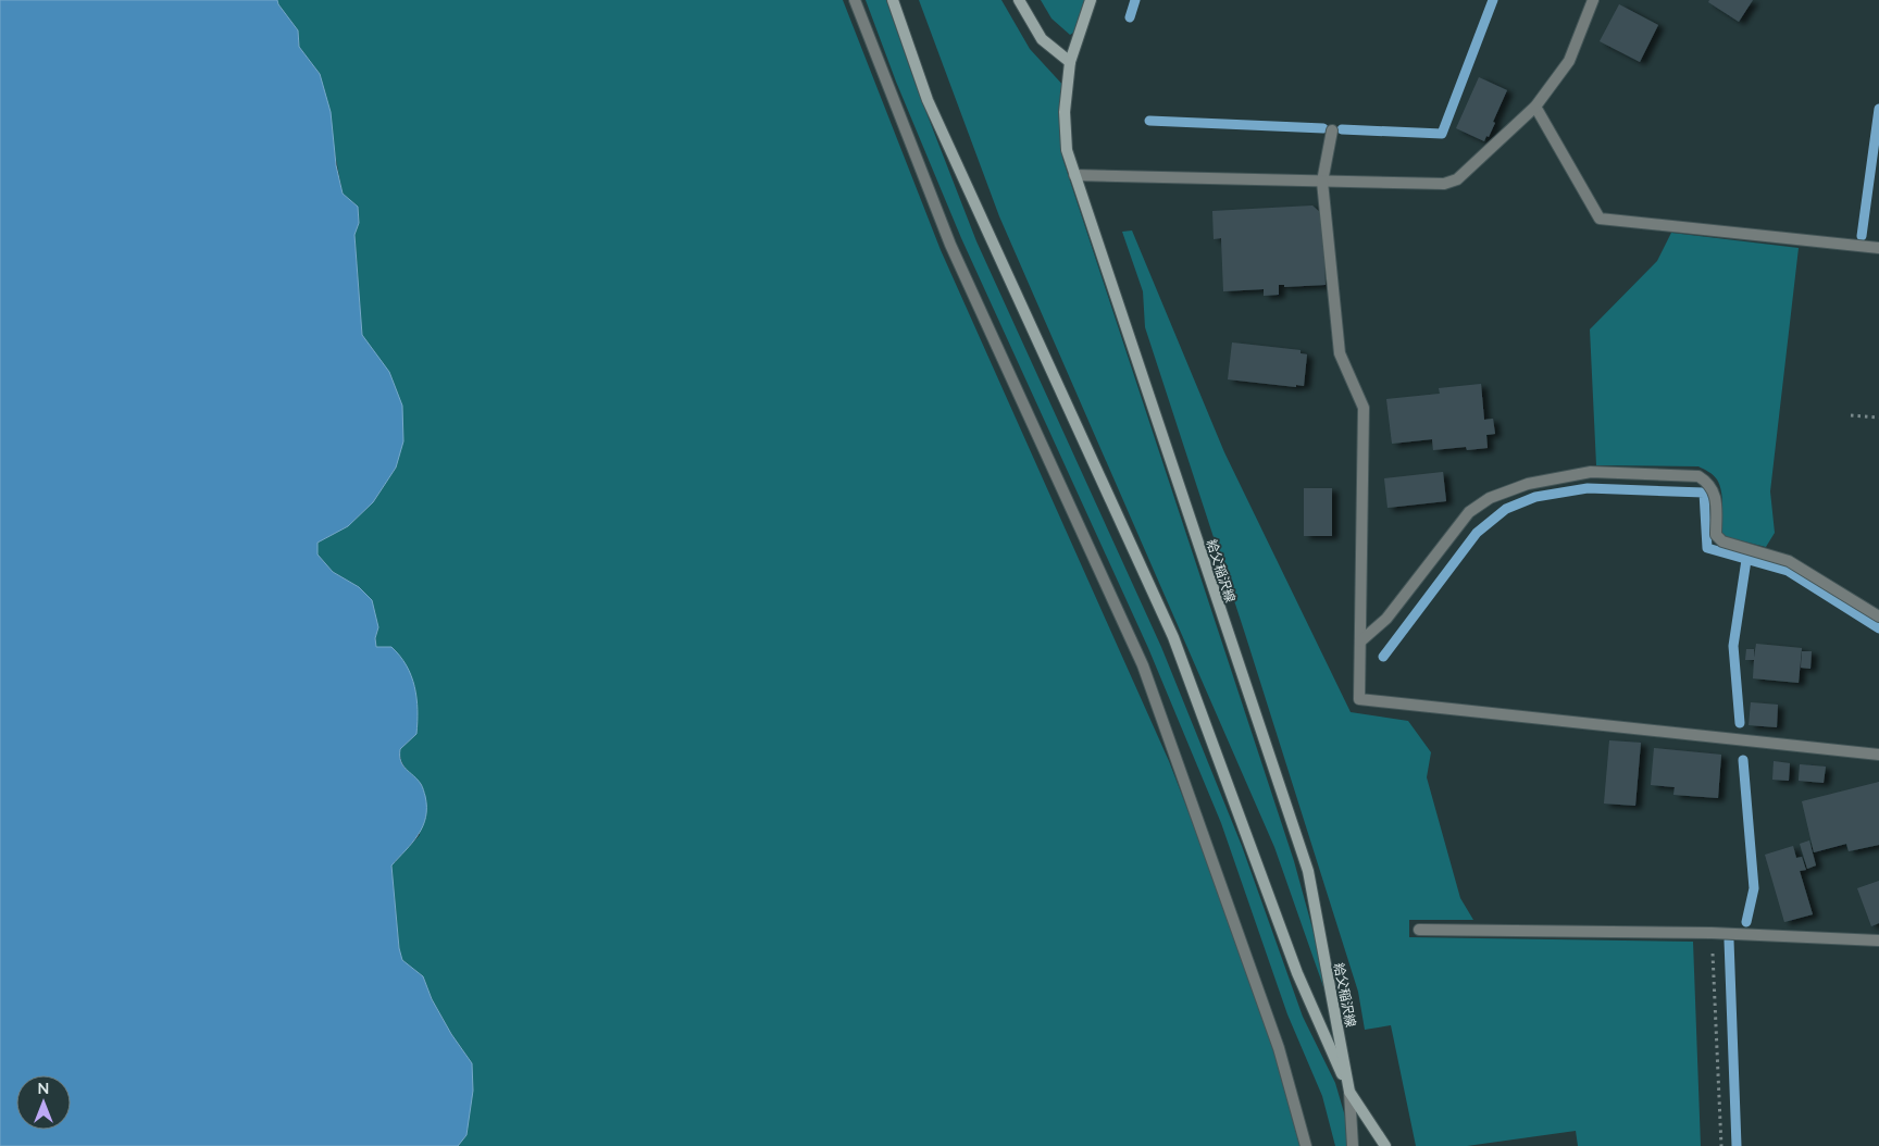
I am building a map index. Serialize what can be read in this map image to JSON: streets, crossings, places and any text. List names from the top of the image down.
{
  "streets": {
    "street": ["給父稲沢線"]
  },
  "north": "top"
}
